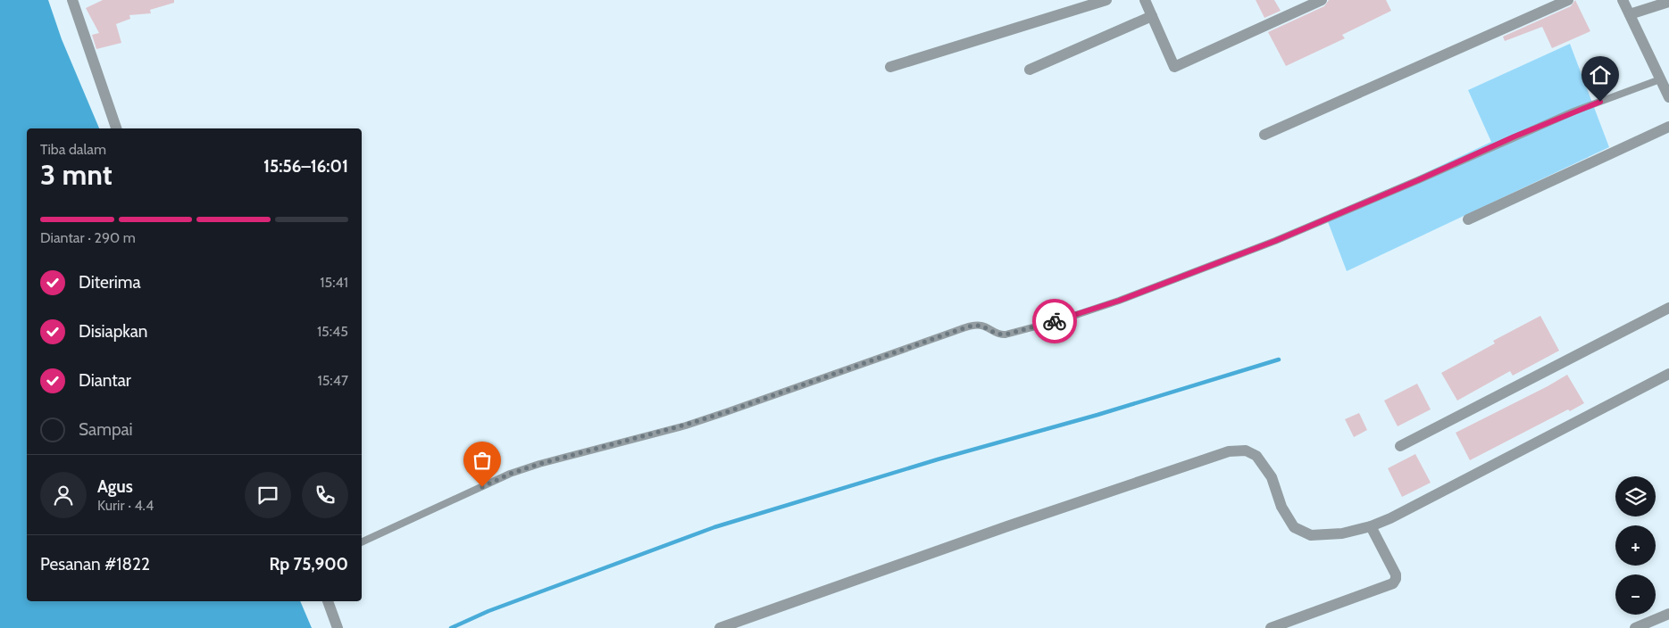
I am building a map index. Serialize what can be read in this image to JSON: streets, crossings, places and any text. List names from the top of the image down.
{
  "page": {
    "heading": ["3 mnt", "Tiba dalam", "15:56–16:01"],
    "panel": [
      "Agus",
      "Kurir · 4.4",
      "Pesanan #1822",
      "Rp 75,900"
    ],
    "bar": "Diantar · 290 m",
    "list": [
      ["Diterima", "15:41"],
      ["Disiapkan", "15:45"],
      ["Diantar", "15:47"],
      "Sampai"
    ],
    "map_buttons": ["+", "−"]
  }
}
